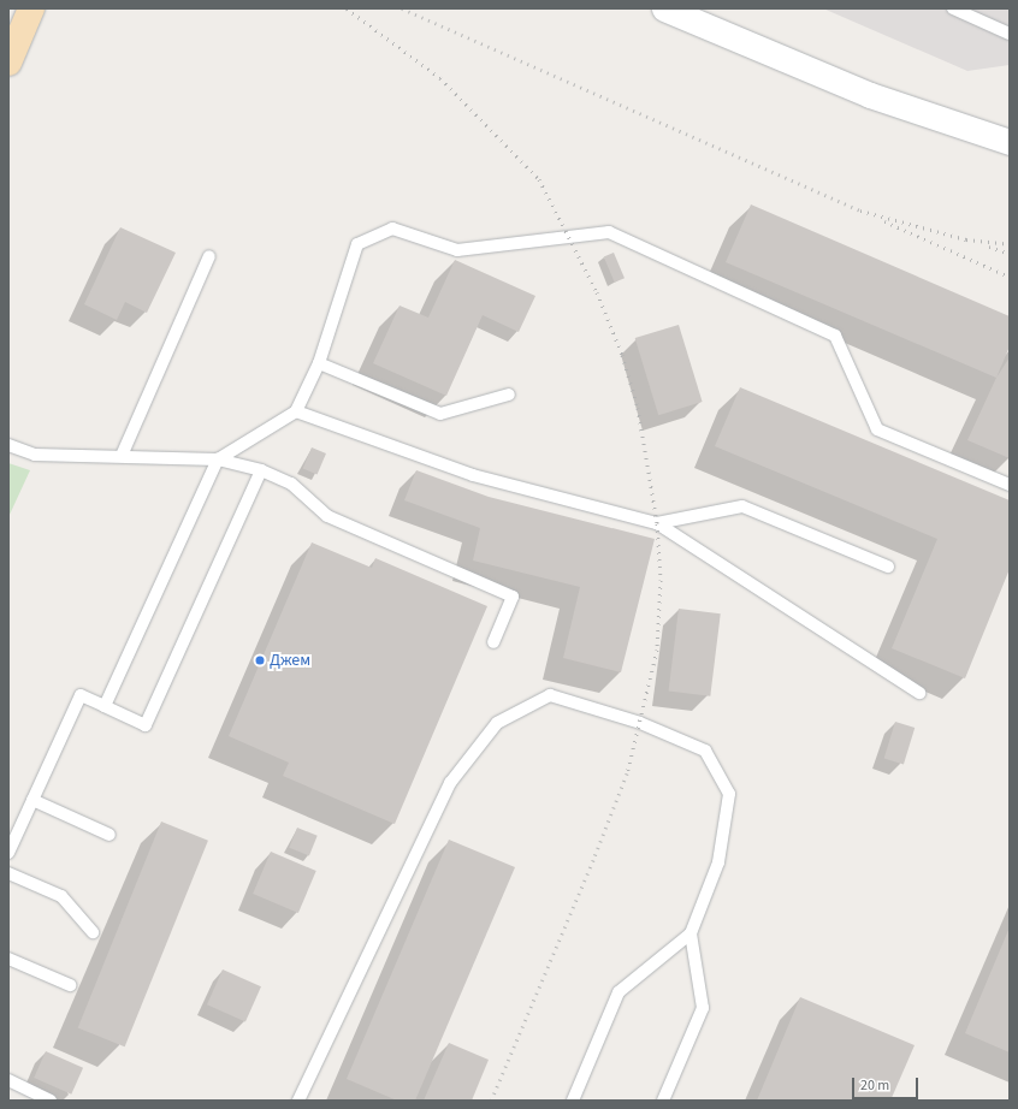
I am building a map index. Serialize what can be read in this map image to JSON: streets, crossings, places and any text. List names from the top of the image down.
{
  "places": ["Джем"],
  "scale_bar": "20 m"
}
